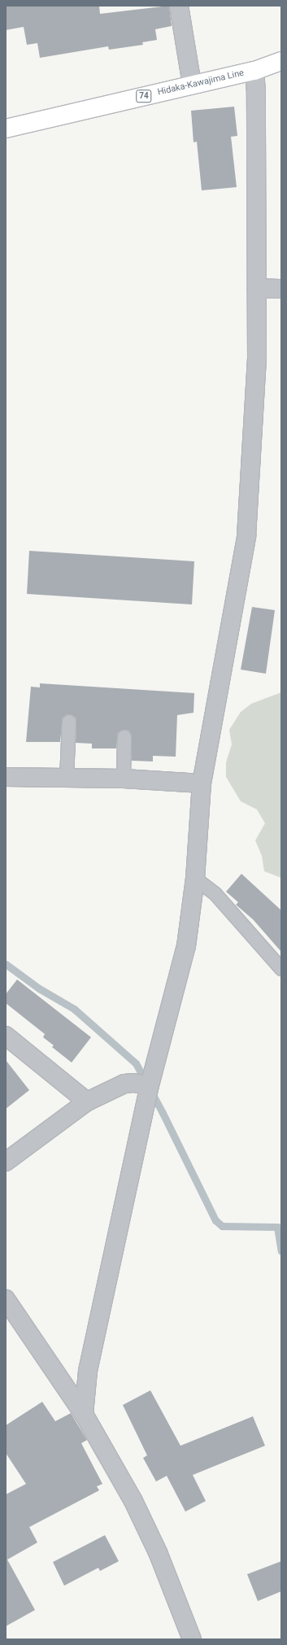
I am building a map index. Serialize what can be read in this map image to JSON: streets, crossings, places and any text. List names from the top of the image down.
{
  "streets": {
    "main road": ["Hidaka-Kawajima Line", "74"]
  }
}
